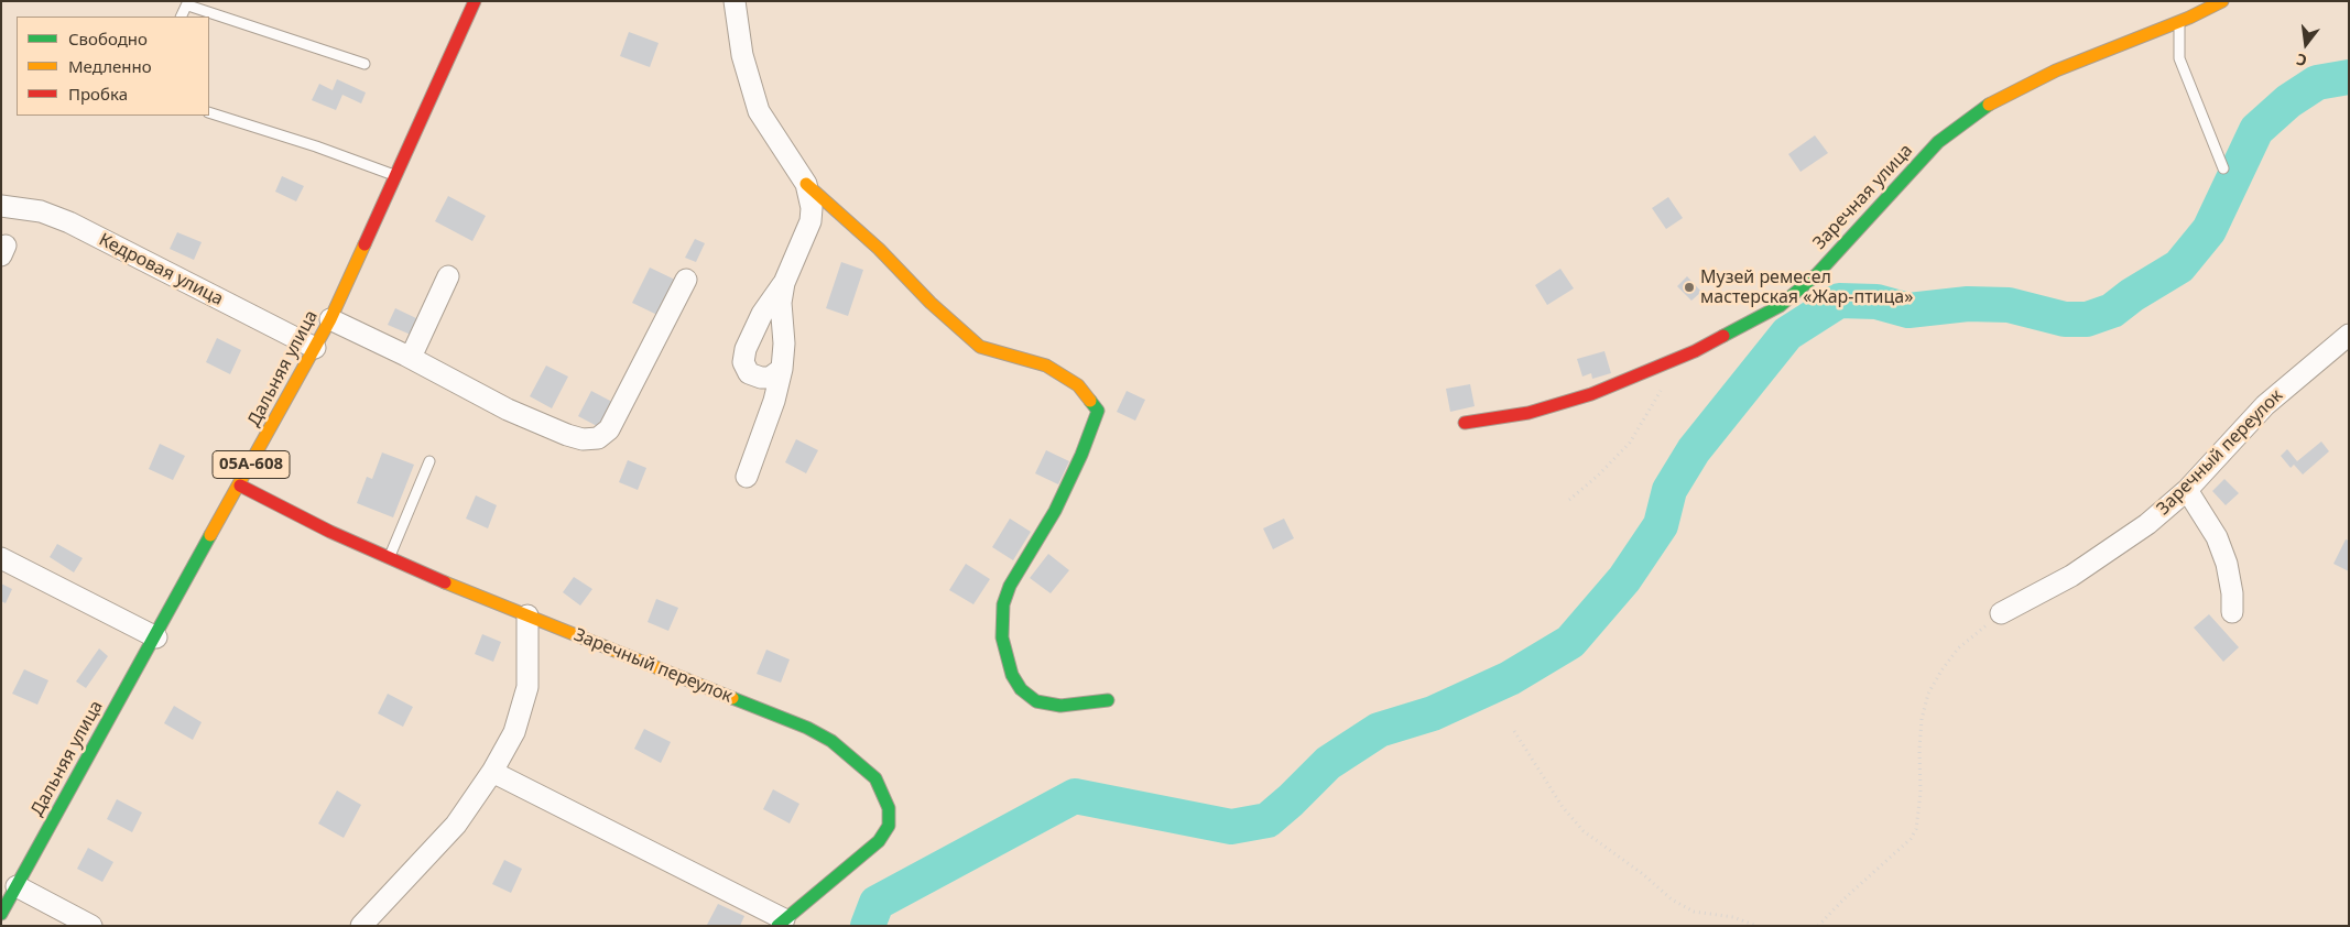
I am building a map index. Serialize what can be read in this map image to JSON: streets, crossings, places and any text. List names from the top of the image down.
{
  "streets": {
    "main road": [
      "Заречная улица",
      "Дальняя улица",
      "Заречный переулок",
      "05А-608"
    ],
    "street": ["Кедровая улица"]
  },
  "crossings": [
    ["Кедровая улица", "Дальняя улица"],
    ["Дальняя улица", "Заречный переулок"]
  ],
  "places": ["Музей ремесел мастерская «Жар-птица»"],
  "legend": ["Свободно", "Медленно", "Пробка"],
  "north": "bottom"
}
